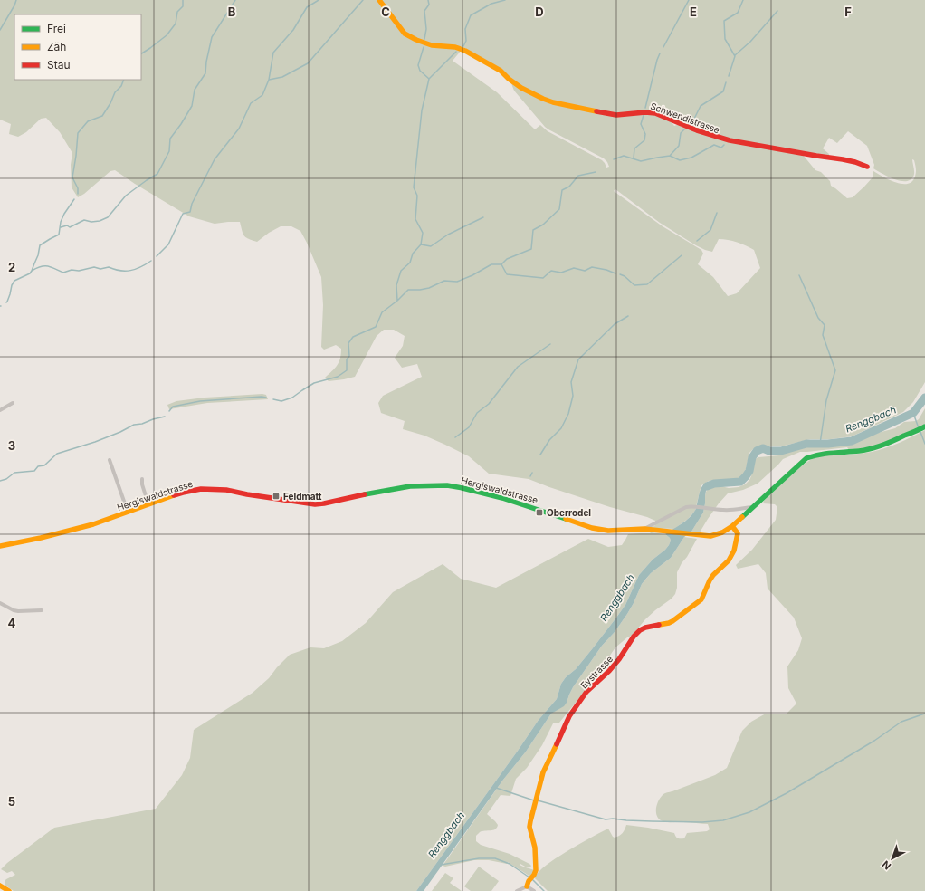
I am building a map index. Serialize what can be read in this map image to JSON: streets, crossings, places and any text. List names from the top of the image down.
{
  "streets": {
    "street": ["Schwendistrasse", "Hergiswaldstrasse", "Eystrasse"]
  },
  "crossings": [
    ["Hergiswaldstrasse", "Eystrasse"]
  ],
  "water": ["Renggbach"],
  "places": {
    "transit": ["Feldmatt", "Oberrodel"]
  },
  "legend": ["Frei", "Zäh", "Stau"],
  "north": "bottom left",
  "grid": {
    "columns": [
      "B",
      "C",
      "D",
      "E",
      "F"
    ],
    "rows": [
      "2",
      "3",
      "4",
      "5"
    ]
  }
}
